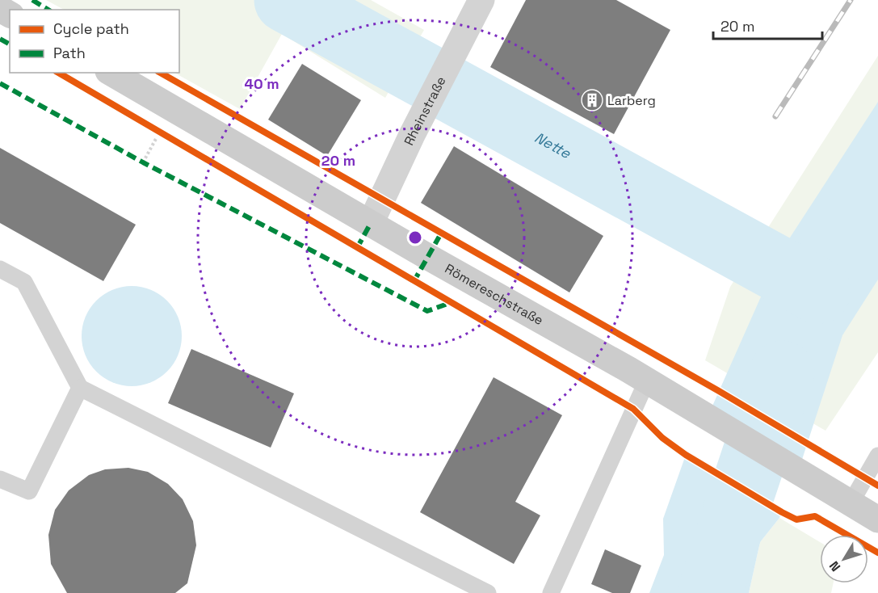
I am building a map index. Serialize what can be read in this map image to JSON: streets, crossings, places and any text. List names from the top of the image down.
{
  "streets": {
    "main road": ["Römereschstraße"],
    "street": ["Rheinstraße"]
  },
  "crossings": [
    ["Rheinstraße", "Römereschstraße"]
  ],
  "water": ["Nette"],
  "places": {
    "building": ["Larberg"]
  },
  "legend": ["Cycle path", "Path"],
  "scale_bar": "20 m",
  "north": "bottom left",
  "rings": ["40 m", "20 m"]
}
